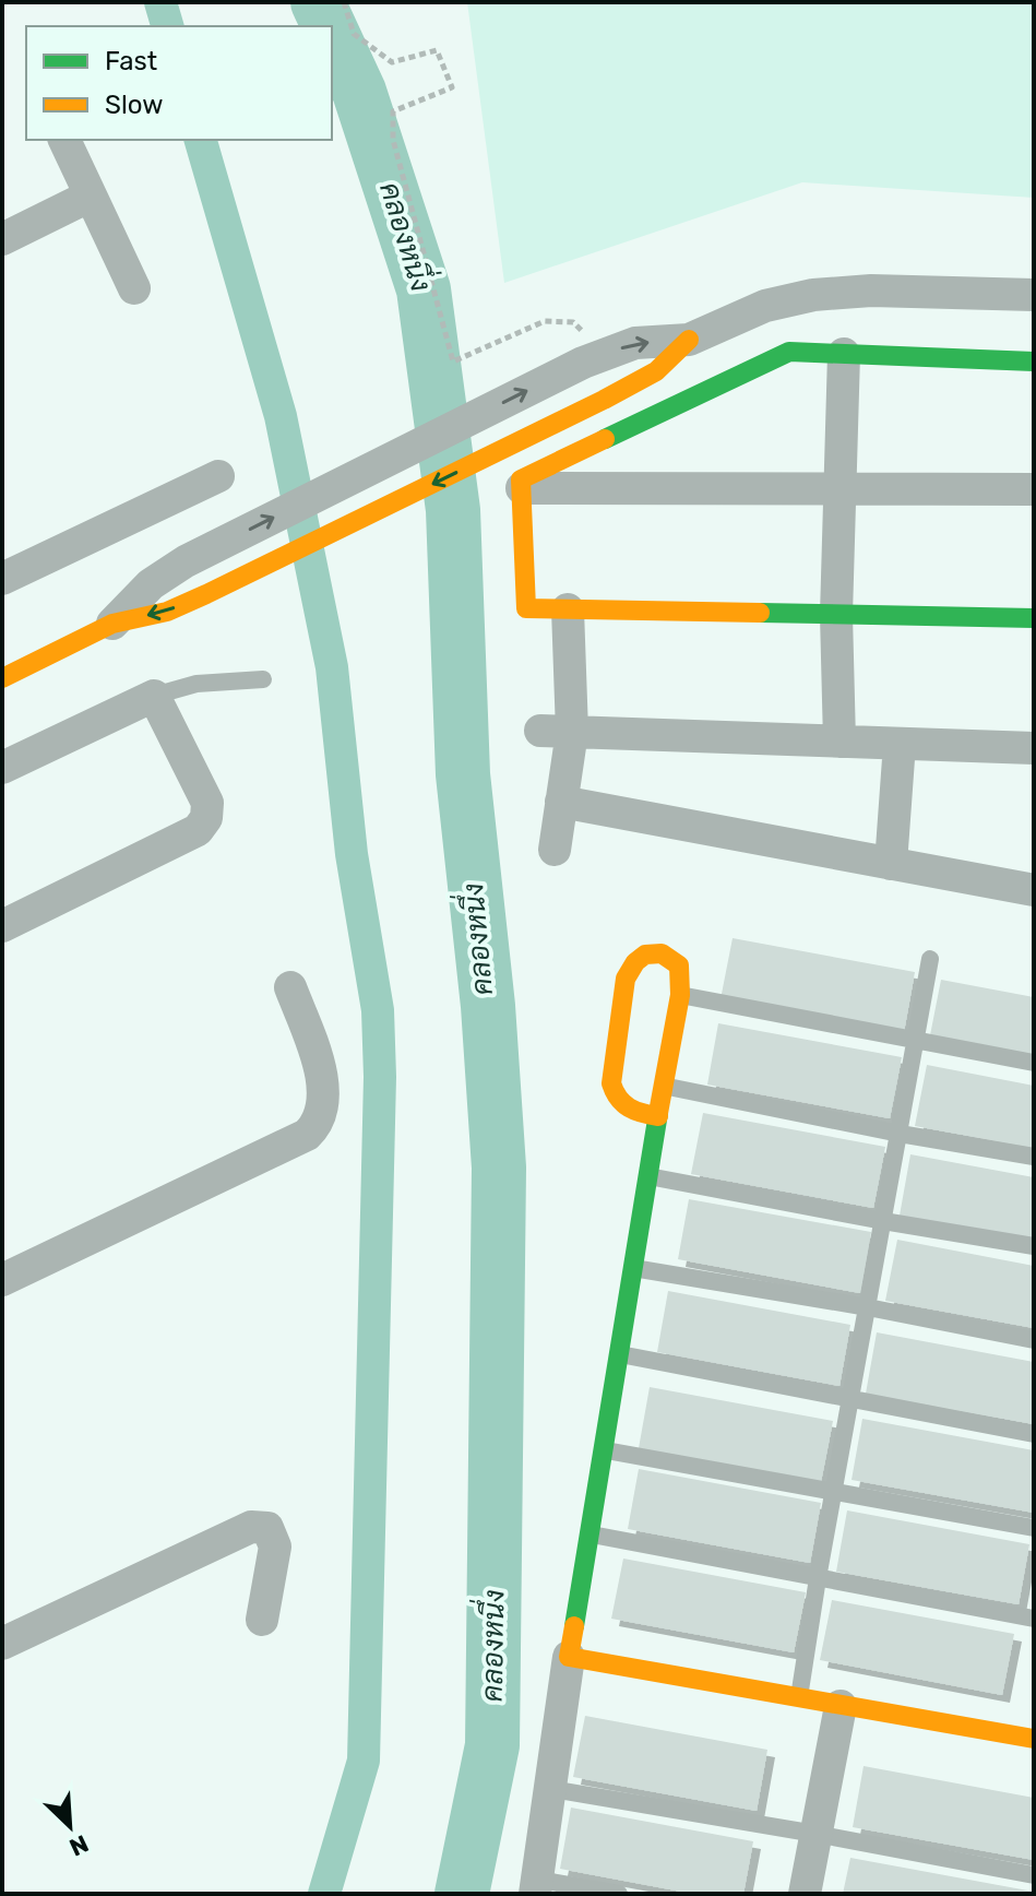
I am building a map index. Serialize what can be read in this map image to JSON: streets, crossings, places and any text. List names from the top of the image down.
{
  "water": ["คลองหนึ่ง"],
  "legend": ["Fast", "Slow"],
  "north": "bottom right"
}
